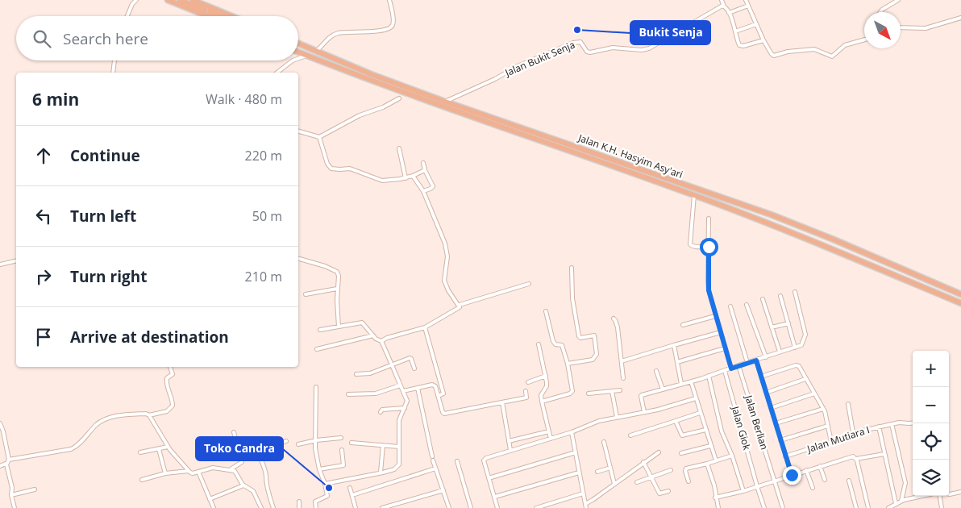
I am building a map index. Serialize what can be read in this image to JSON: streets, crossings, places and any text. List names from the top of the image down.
{
  "streets": {
    "highway": ["Jalan K.H. Hasyim Asy'ari"],
    "street": [
      "Jalan Bukit Senja",
      "Jalan Berlian",
      "Jalan Giok",
      "Jalan Mutiara I"
    ]
  },
  "crossings": [
    ["Jalan Bukit Senja", "Jalan K.H. Hasyim Asy'ari"]
  ],
  "places": ["Bukit Senja", "Toko Candra"],
  "north": "bottom right",
  "page": {
    "search": "Search here",
    "heading": ["6 min", "Walk · 480 m"],
    "list": [
      ["Continue", "220 m"],
      ["Turn left", "50 m"],
      ["Turn right", "210 m"],
      "Arrive at destination"
    ],
    "map_buttons": ["+", "−"]
  }
}
